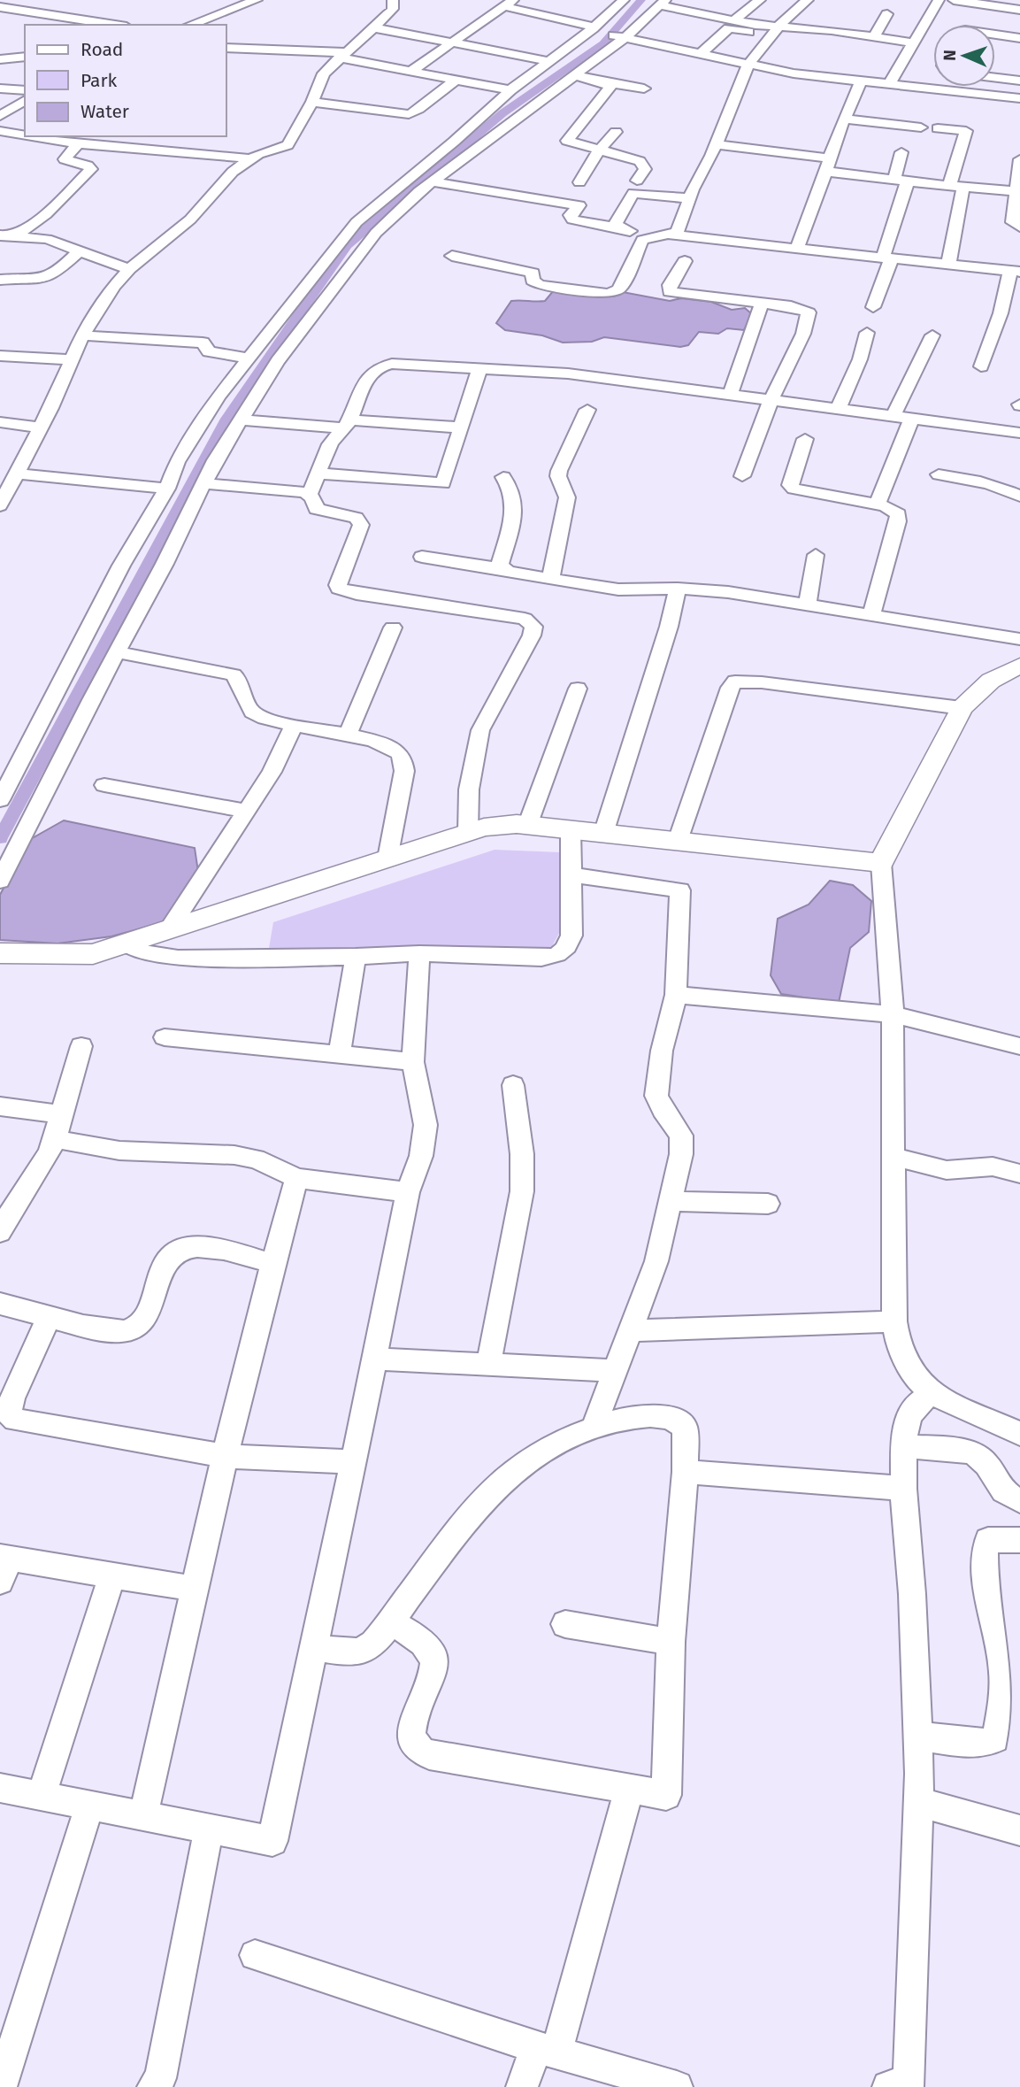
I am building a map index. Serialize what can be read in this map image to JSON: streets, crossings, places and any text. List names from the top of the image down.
{
  "legend": ["Road", "Park", "Water"],
  "north": "left"
}
